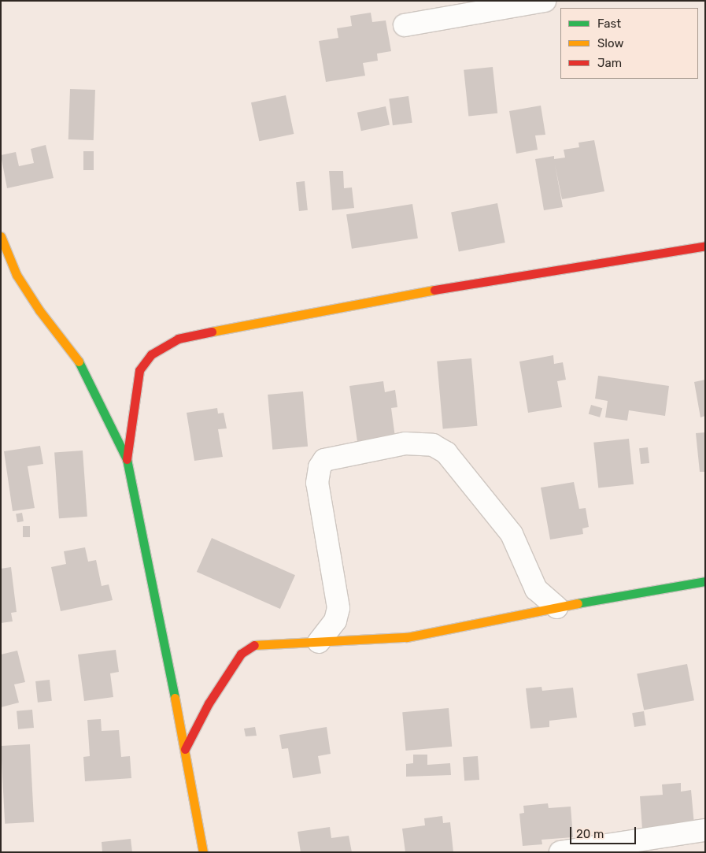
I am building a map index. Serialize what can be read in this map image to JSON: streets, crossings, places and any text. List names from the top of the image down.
{
  "legend": ["Fast", "Slow", "Jam"],
  "scale_bar": "20 m"
}
